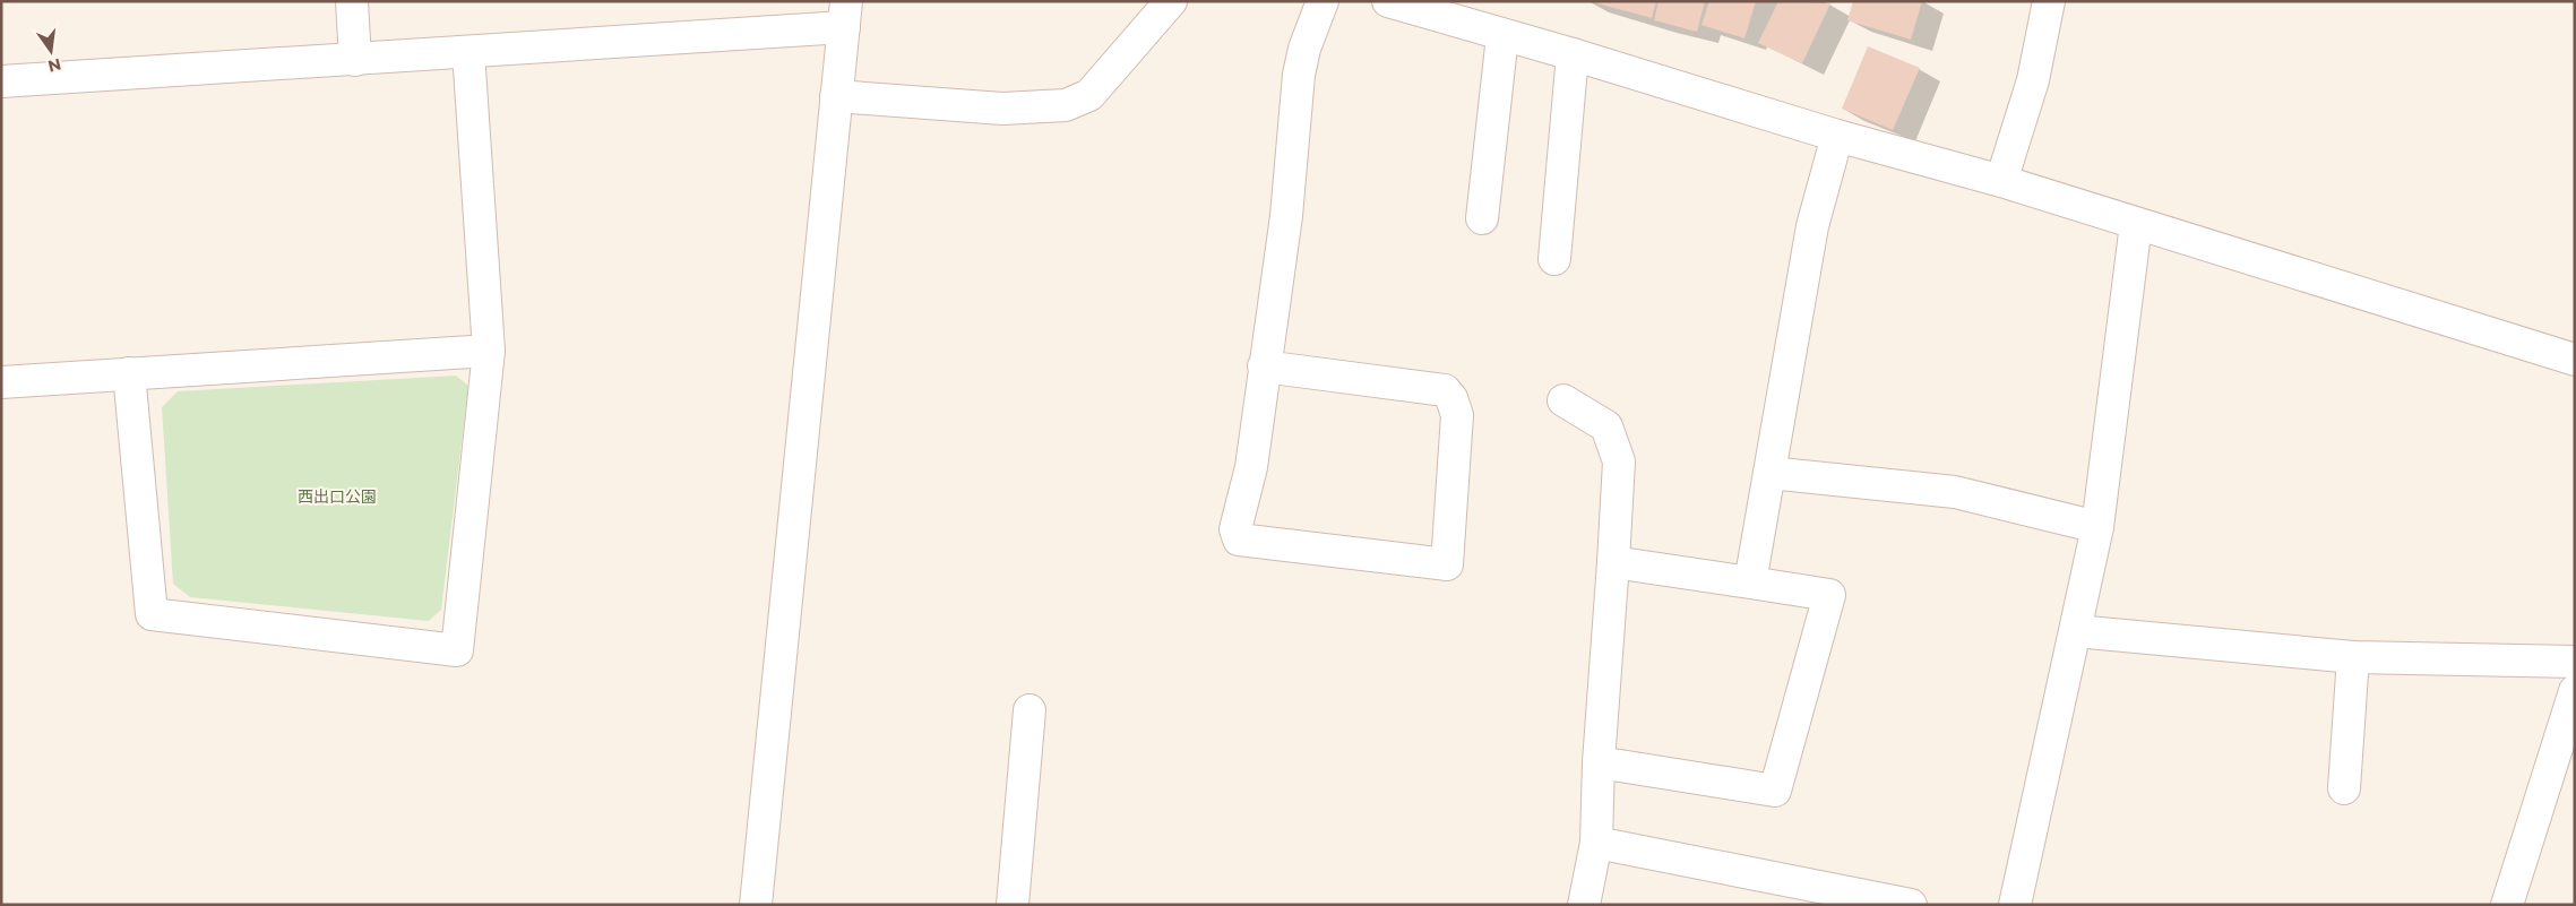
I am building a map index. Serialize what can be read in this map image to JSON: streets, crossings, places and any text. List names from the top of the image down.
{
  "parks": ["西出口公園"],
  "north": "bottom"
}
